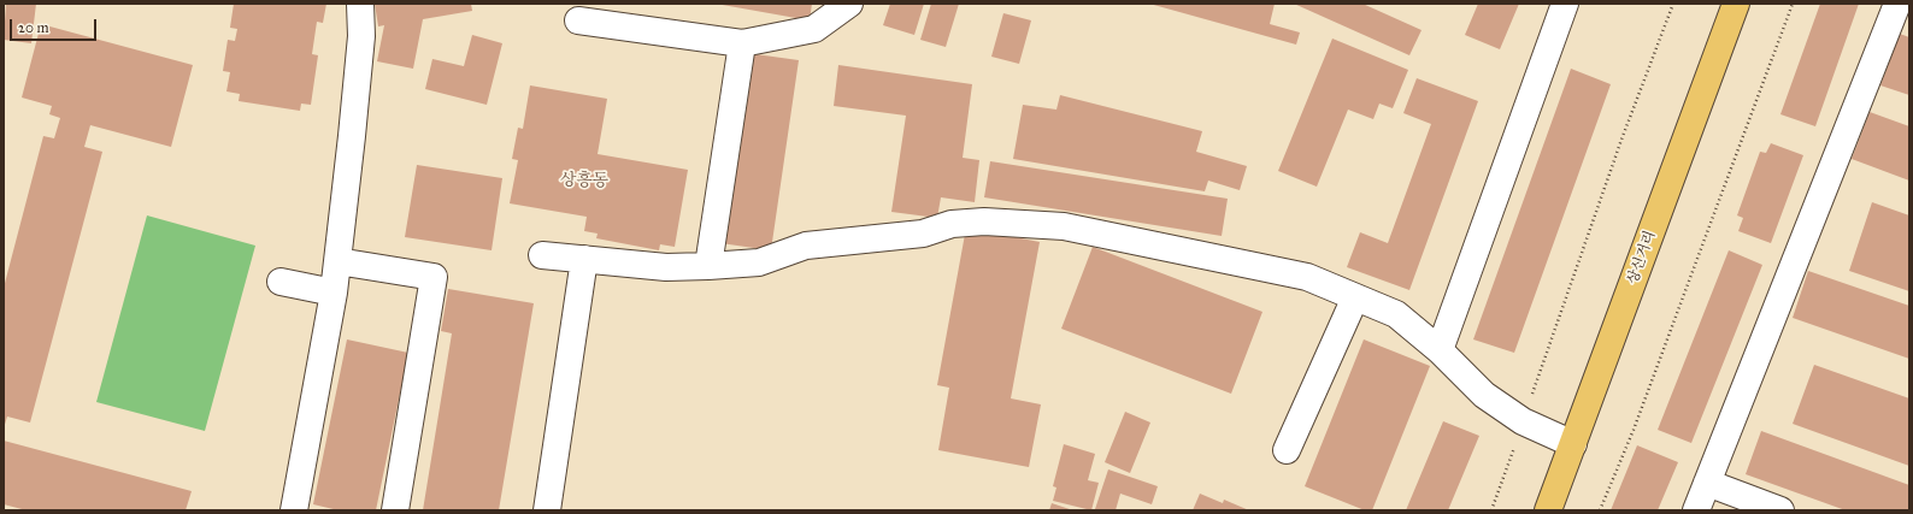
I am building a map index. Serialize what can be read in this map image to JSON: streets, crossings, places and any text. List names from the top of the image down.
{
  "streets": {
    "main road": ["상신거리"]
  },
  "districts": ["상흥동"],
  "scale_bar": "20 m"
}
